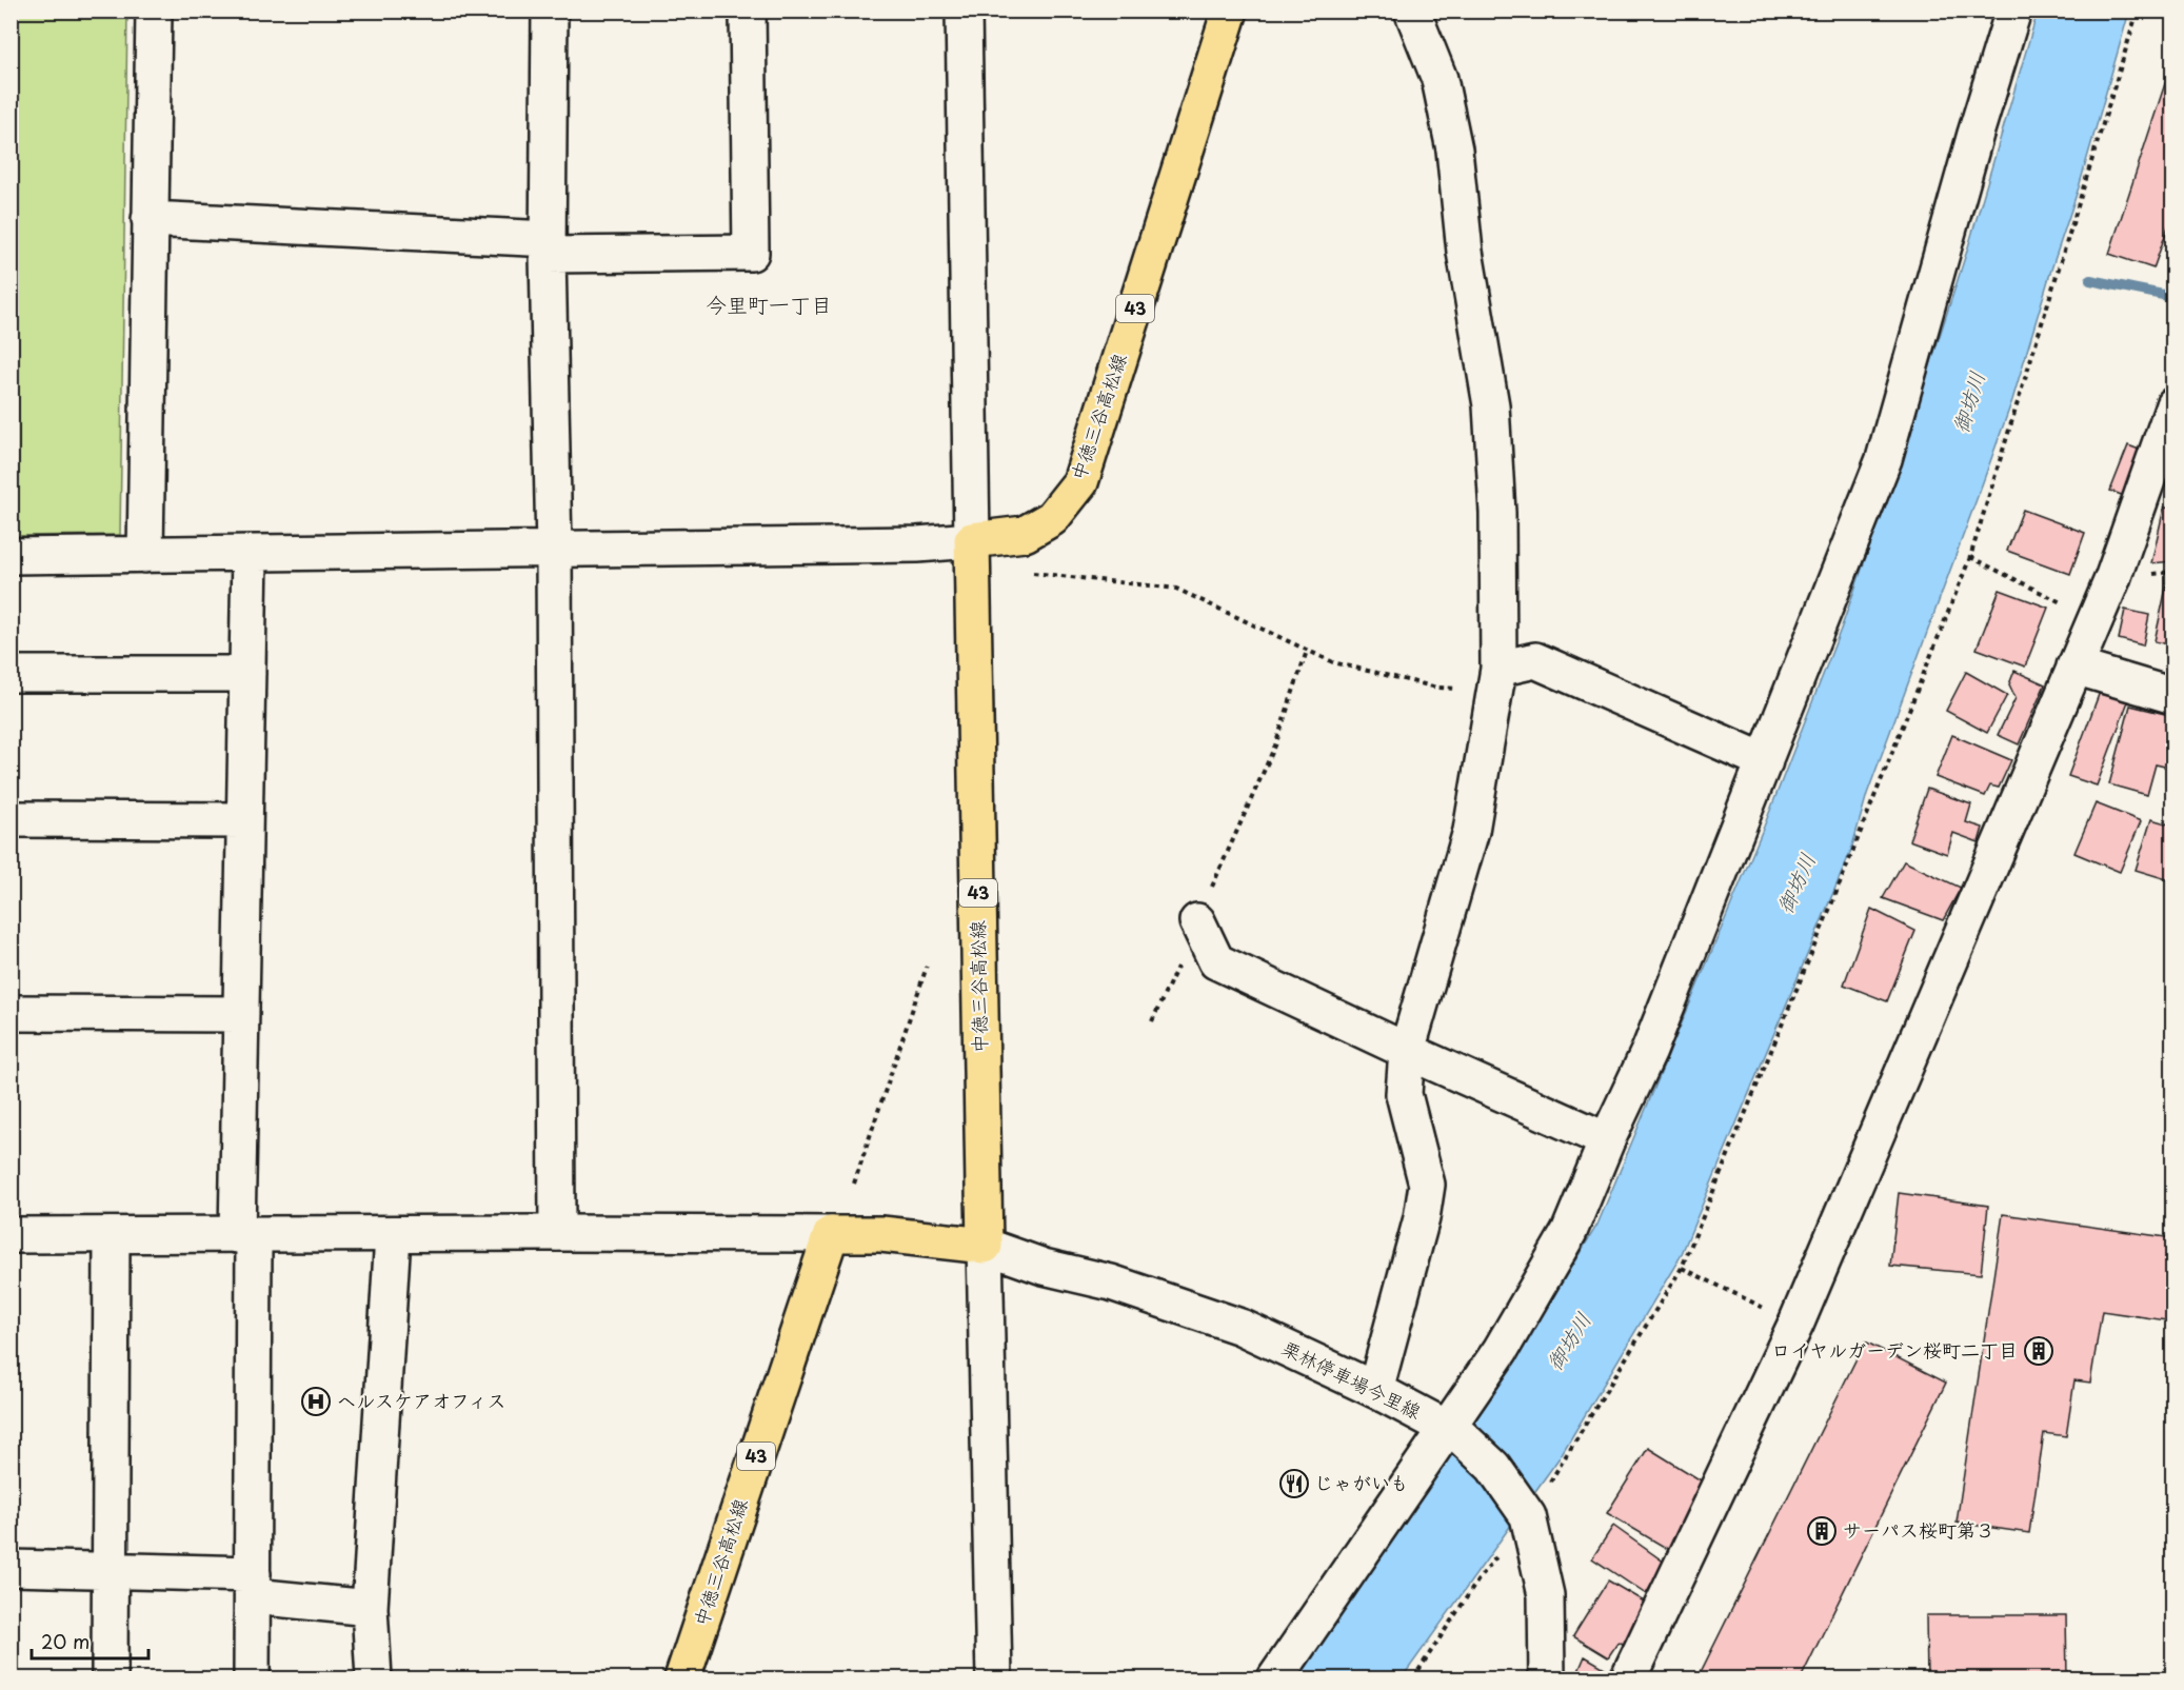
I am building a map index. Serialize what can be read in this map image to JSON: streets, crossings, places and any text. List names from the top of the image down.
{
  "streets": {
    "main road": ["43", "中徳三谷高松線"],
    "street": ["栗林停車場今里線"]
  },
  "crossings": [
    ["中徳三谷高松線", "栗林停車場今里線"]
  ],
  "districts": ["今里町一丁目"],
  "water": ["御坊川"],
  "places": {
    "building": ["ロイヤルガーデン桜町二丁目", "サーパス桜町第３"],
    "hospital": ["ヘルスケアオフィス"],
    "restaurant": ["じゃがいも"]
  },
  "scale_bar": "20 m"
}
